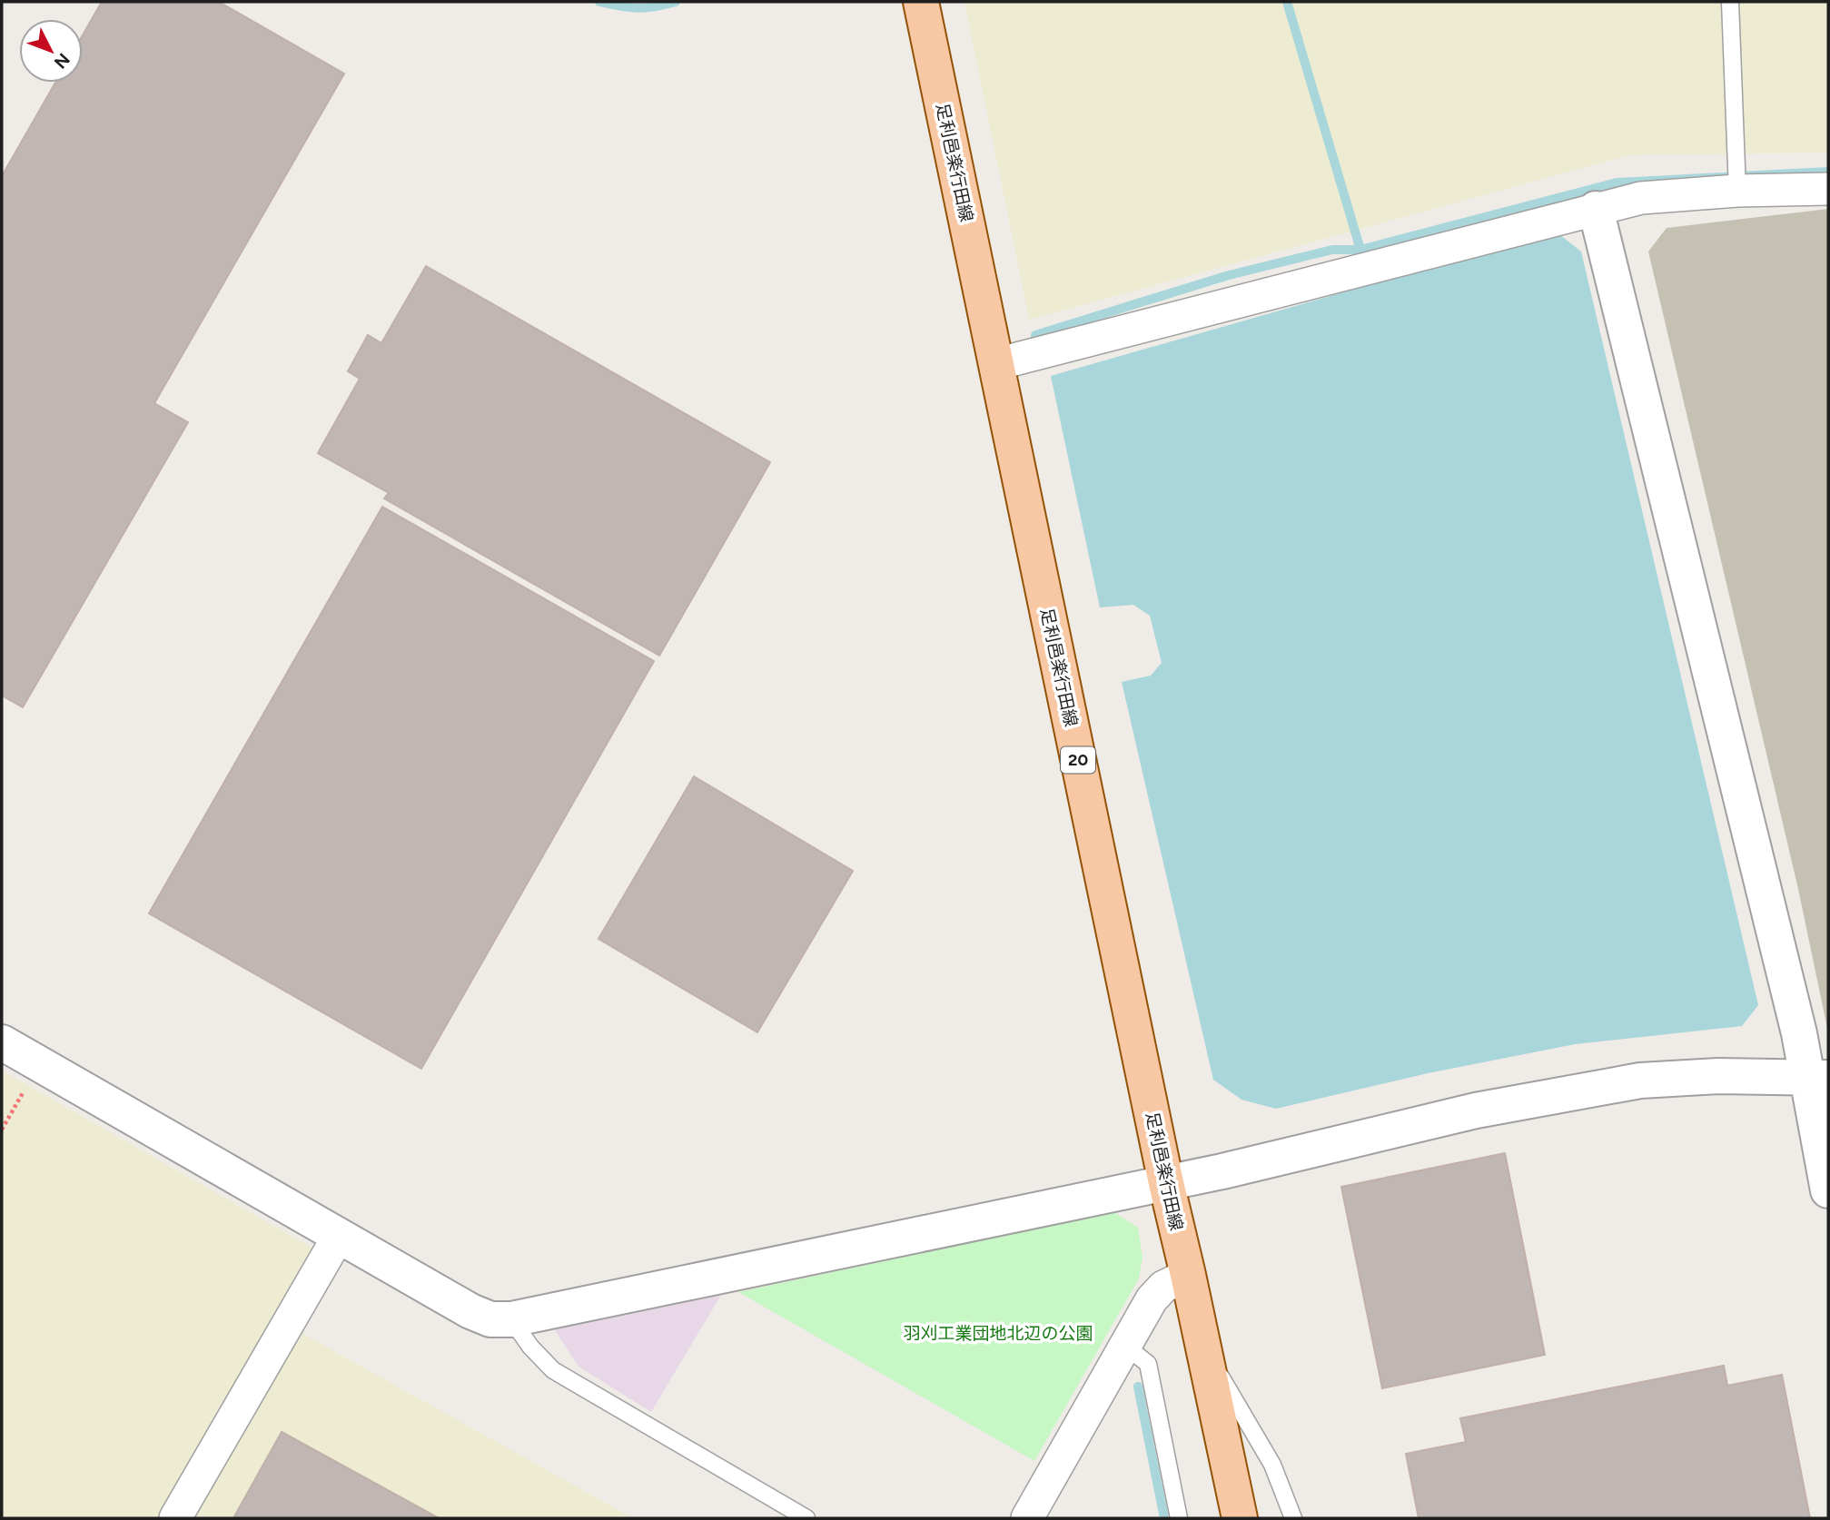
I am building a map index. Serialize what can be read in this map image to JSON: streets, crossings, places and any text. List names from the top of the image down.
{
  "streets": {
    "main road": ["足利邑楽行田線", "20"]
  },
  "parks": ["羽刈工業団地北辺の公園"],
  "north": "bottom right"
}
